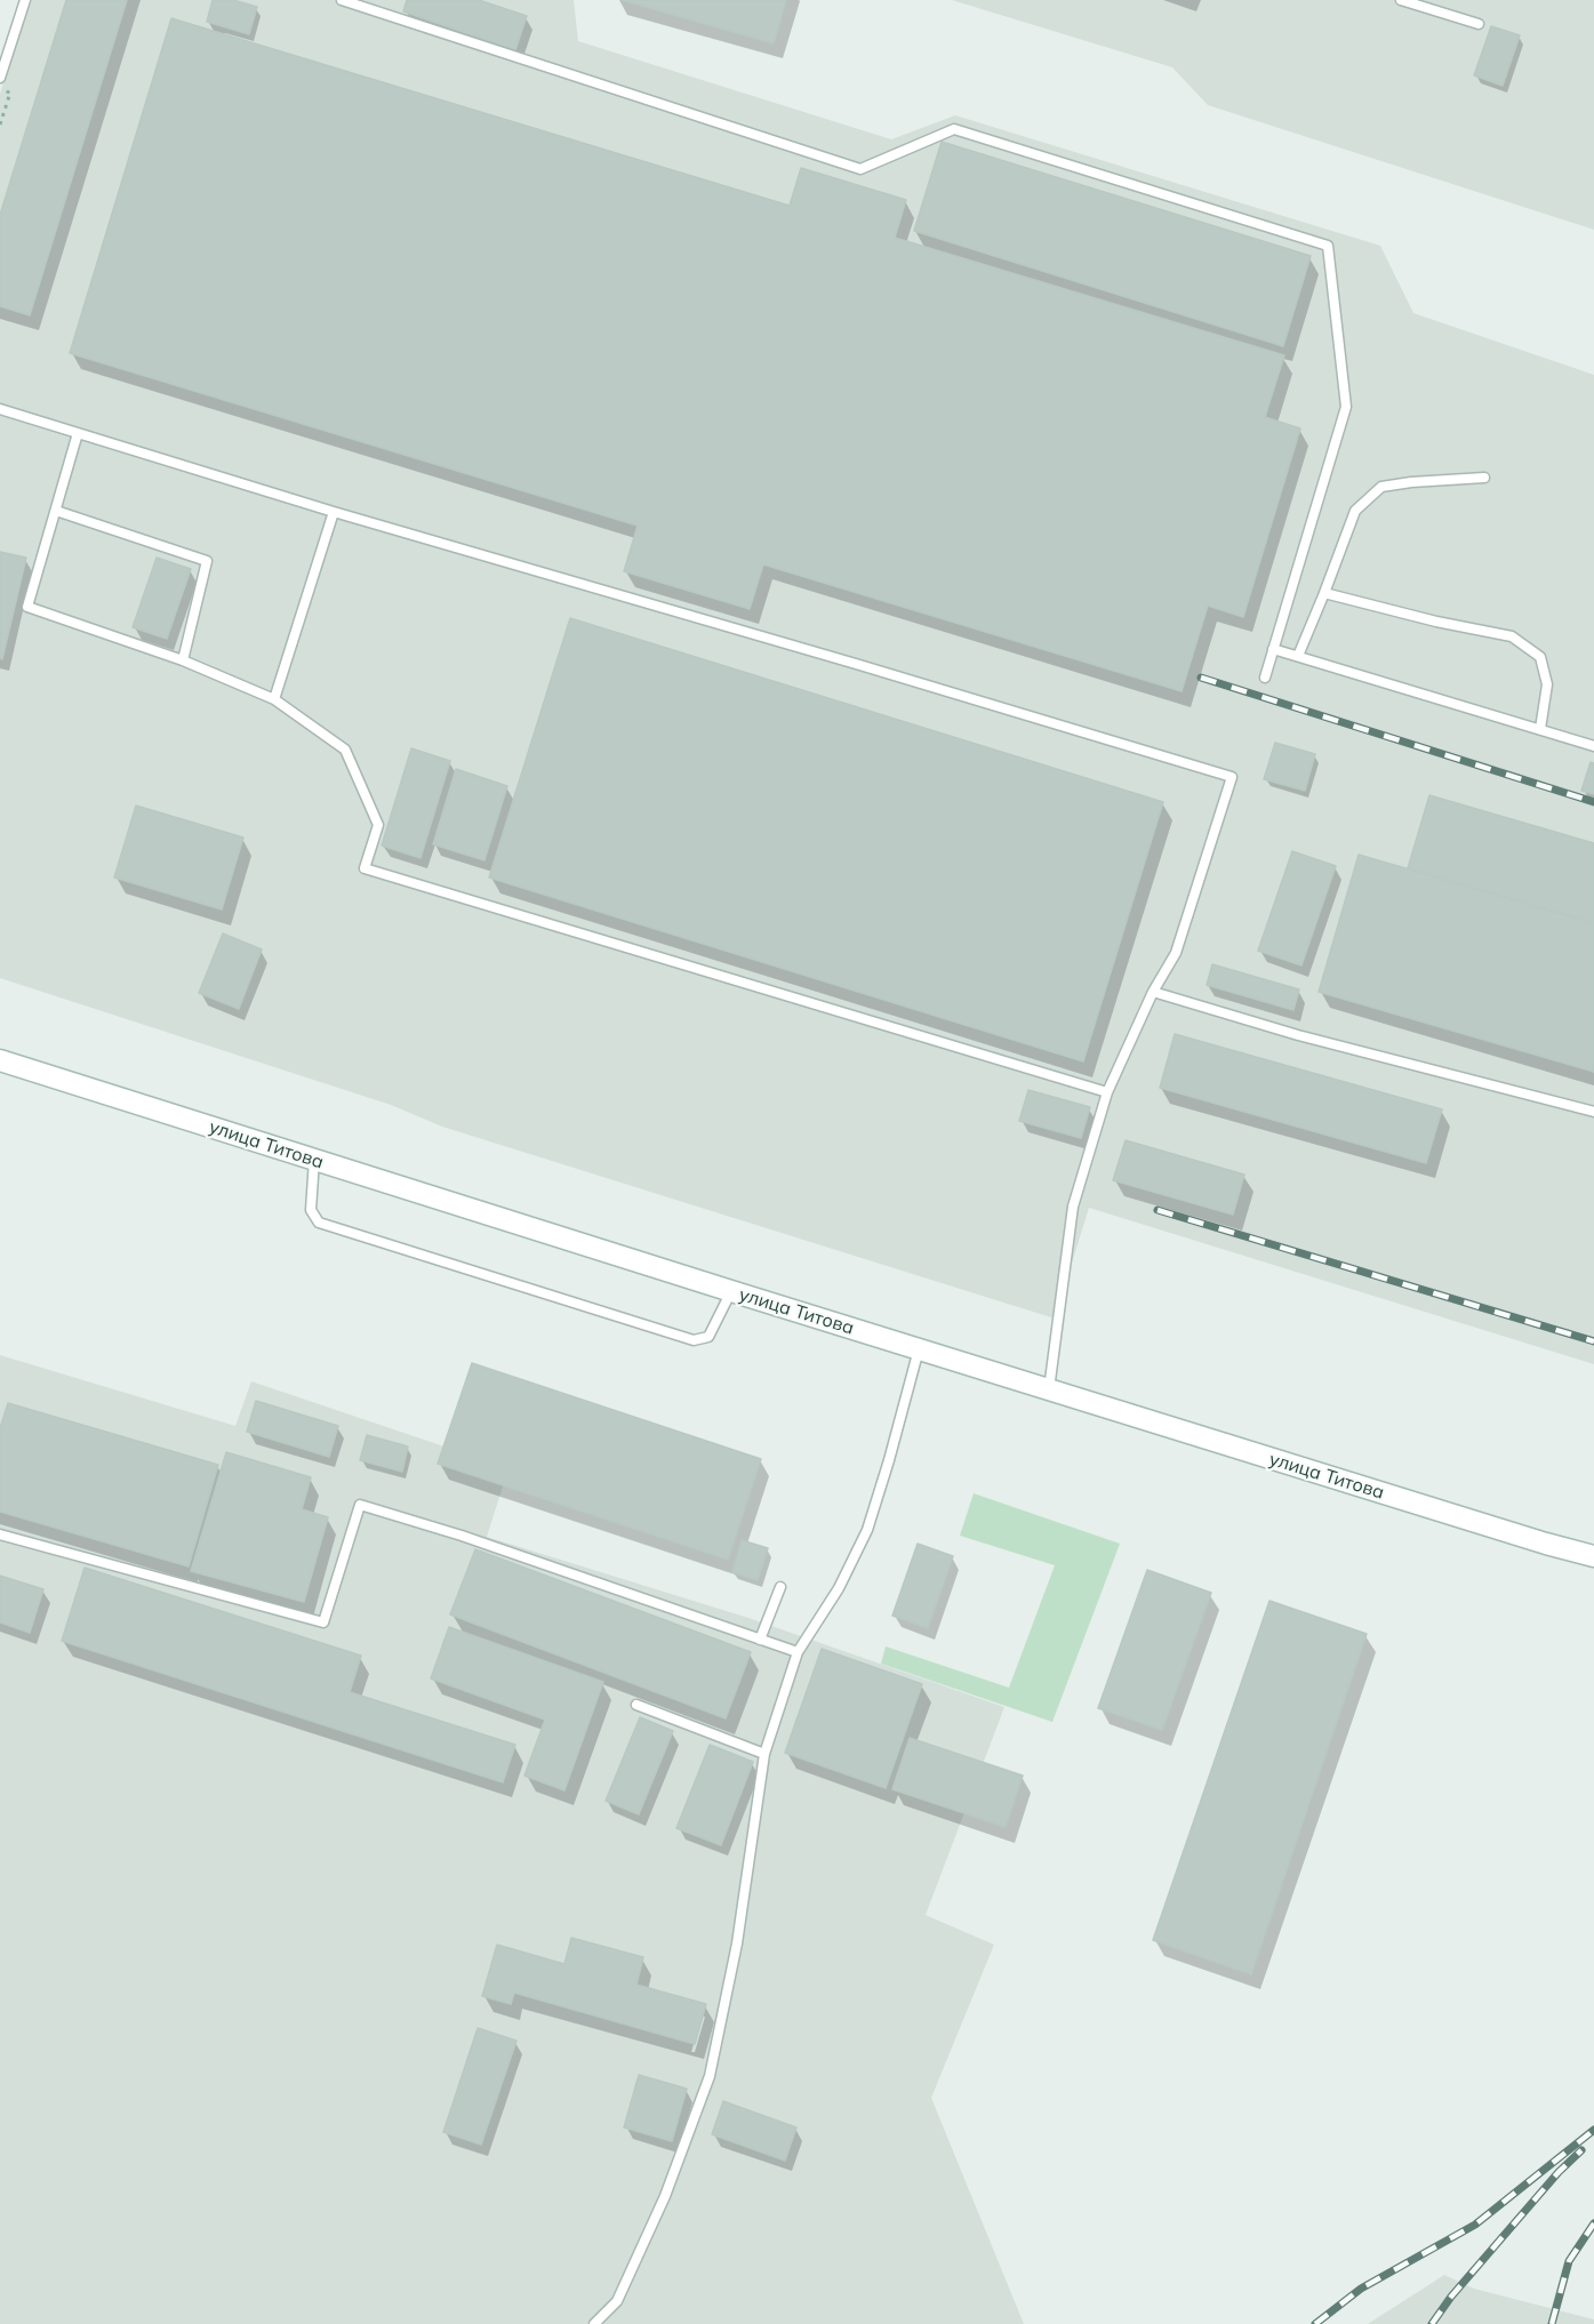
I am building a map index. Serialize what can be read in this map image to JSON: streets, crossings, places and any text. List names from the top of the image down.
{
  "streets": {
    "main road": ["улица Титова"]
  }
}
